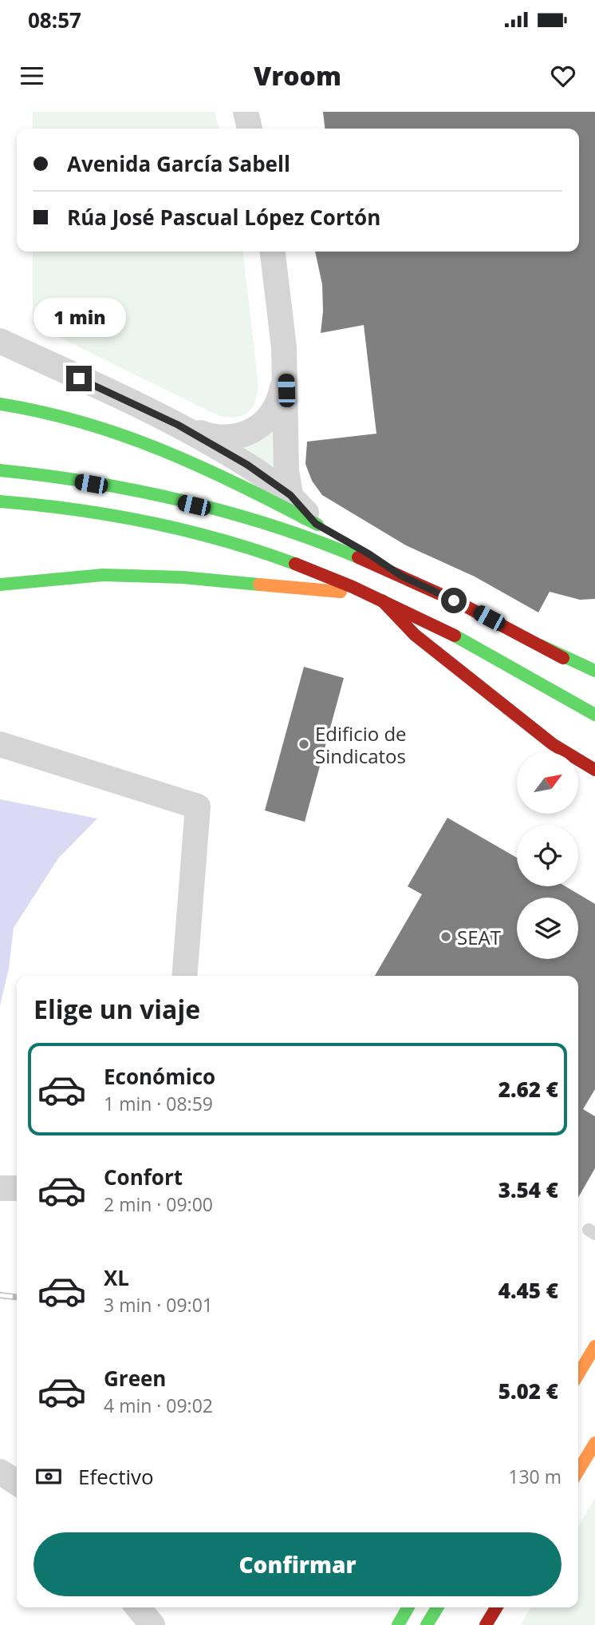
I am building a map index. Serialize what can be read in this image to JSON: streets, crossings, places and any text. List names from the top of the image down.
{
  "places": ["Edificio de Sindicatos", "SEAT"],
  "north": "top right",
  "page": {
    "status": "08:57",
    "header": "Vroom",
    "banner": ["Avenida García Sabell", "Rúa José Pascual López Cortón"],
    "bubble": "1 min",
    "heading": "Elige un viaje",
    "list": [
      {
        "name": "Económico",
        "note": "1 min · 08:59",
        "value": "2.62 €"
      },
      {
        "name": "Confort",
        "note": "2 min · 09:00",
        "value": "3.54 €"
      },
      {
        "name": "XL",
        "note": "3 min · 09:01",
        "value": "4.45 €"
      },
      {
        "name": "Green",
        "note": "4 min · 09:02",
        "value": "5.02 €"
      }
    ],
    "pay": ["Efectivo", "130 m"],
    "buttons": "Confirmar"
  }
}
